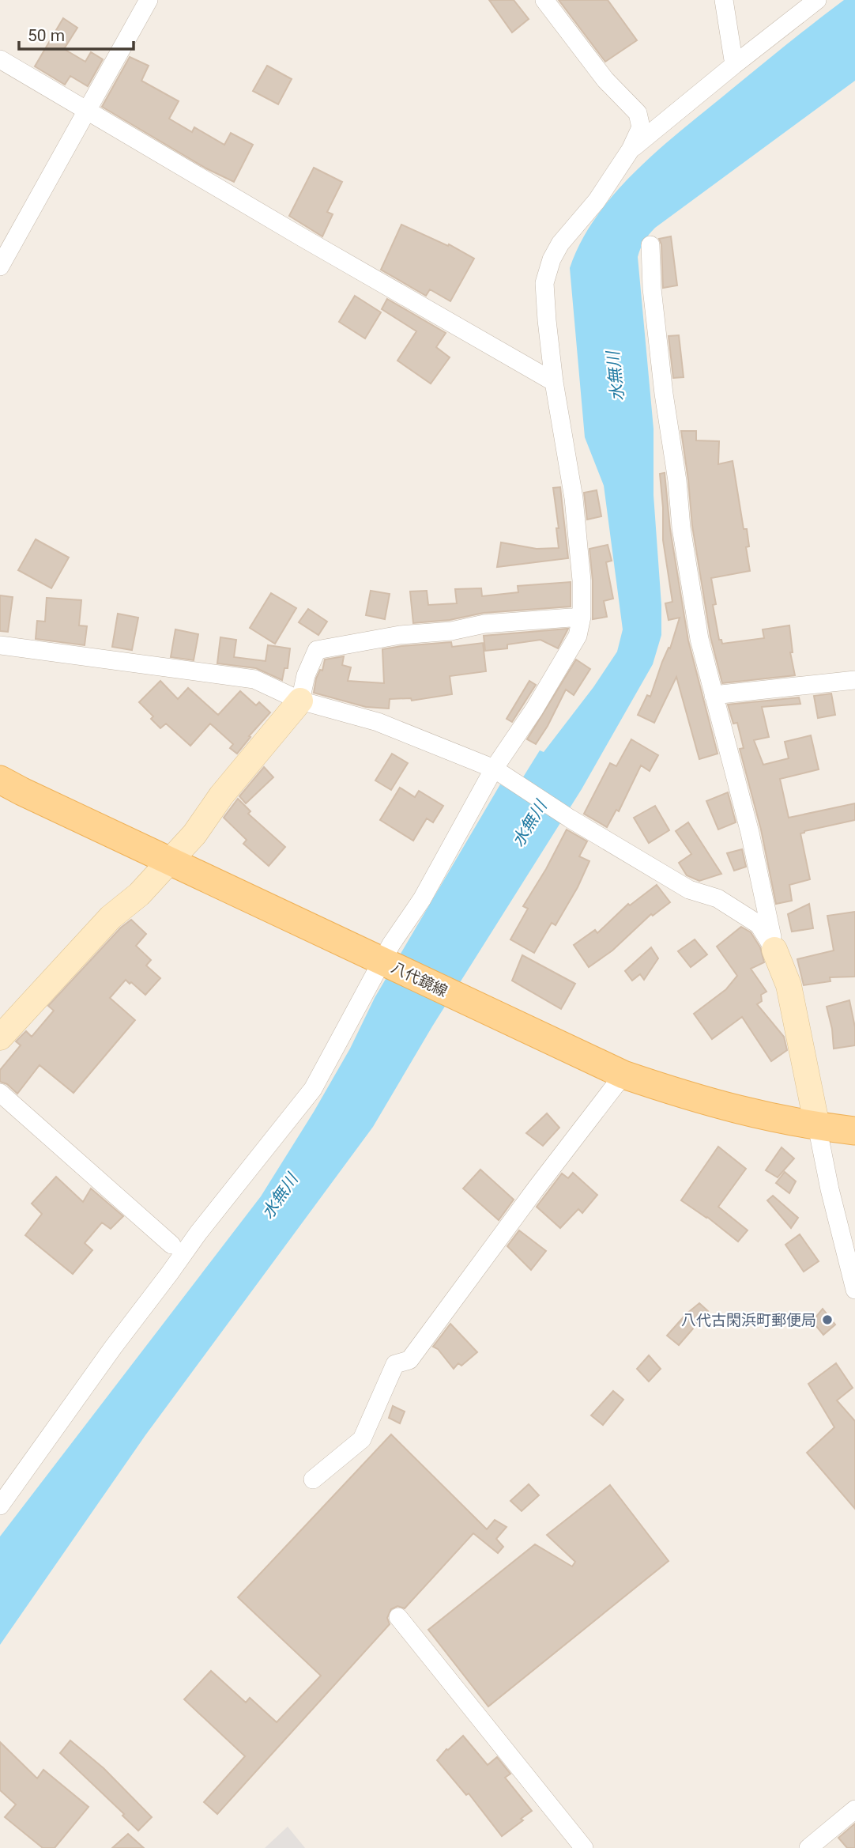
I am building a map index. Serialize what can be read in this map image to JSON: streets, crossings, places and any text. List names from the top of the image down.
{
  "streets": {
    "main road": ["八代鏡線"]
  },
  "water": ["水無川"],
  "places": ["八代古閑浜町郵便局"],
  "scale_bar": "50 m"
}
